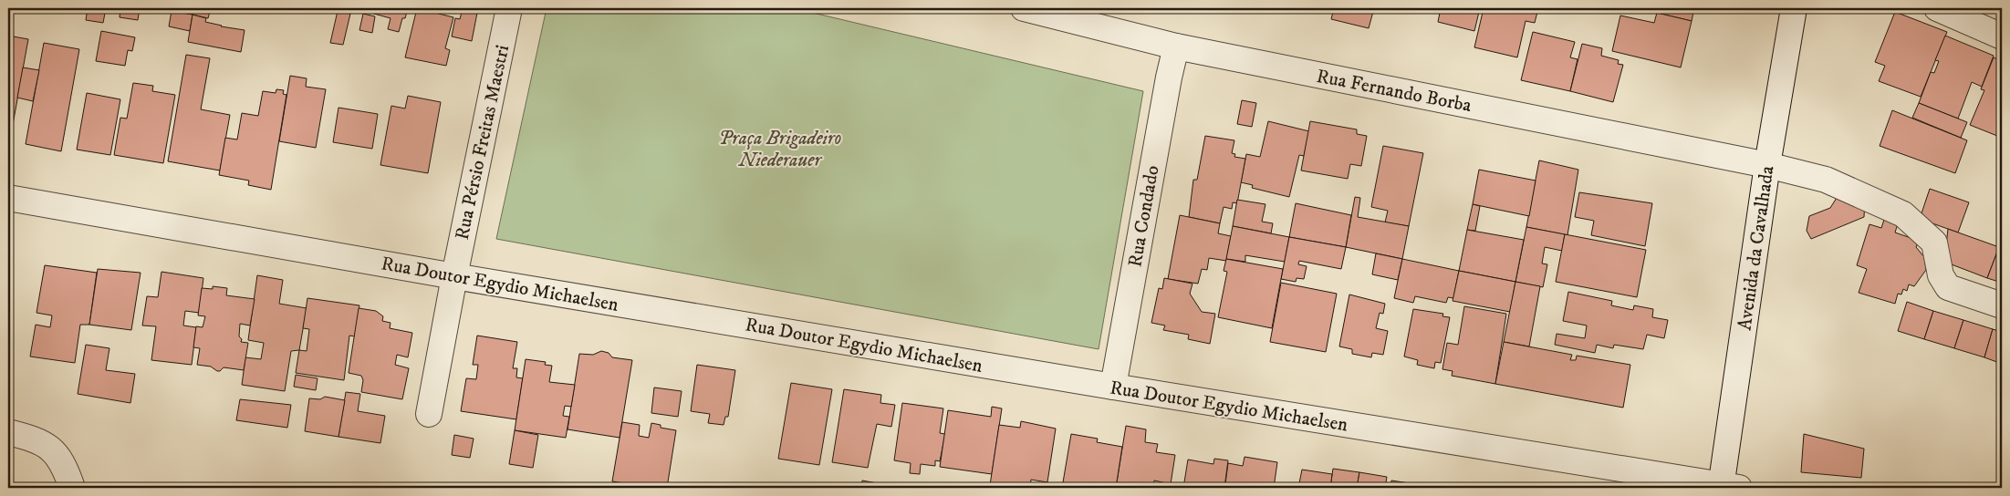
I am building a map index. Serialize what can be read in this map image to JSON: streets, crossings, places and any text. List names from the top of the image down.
{
  "streets": {
    "street": [
      "Rua Fernando Borba",
      "Rua Pérsio Freitas Maestri",
      "Rua Condado",
      "Avenida da Cavalhada",
      "Rua Doutor Egydio Michaelsen"
    ]
  },
  "crossings": [
    ["Rua Fernando Borba", "Rua Condado"],
    ["Rua Fernando Borba", "Avenida da Cavalhada"],
    ["Rua Pérsio Freitas Maestri", "Rua Doutor Egydio Michaelsen"],
    ["Rua Condado", "Rua Doutor Egydio Michaelsen"],
    ["Avenida da Cavalhada", "Rua Doutor Egydio Michaelsen"]
  ],
  "parks": ["Praça Brigadeiro Niederauer"]
}
